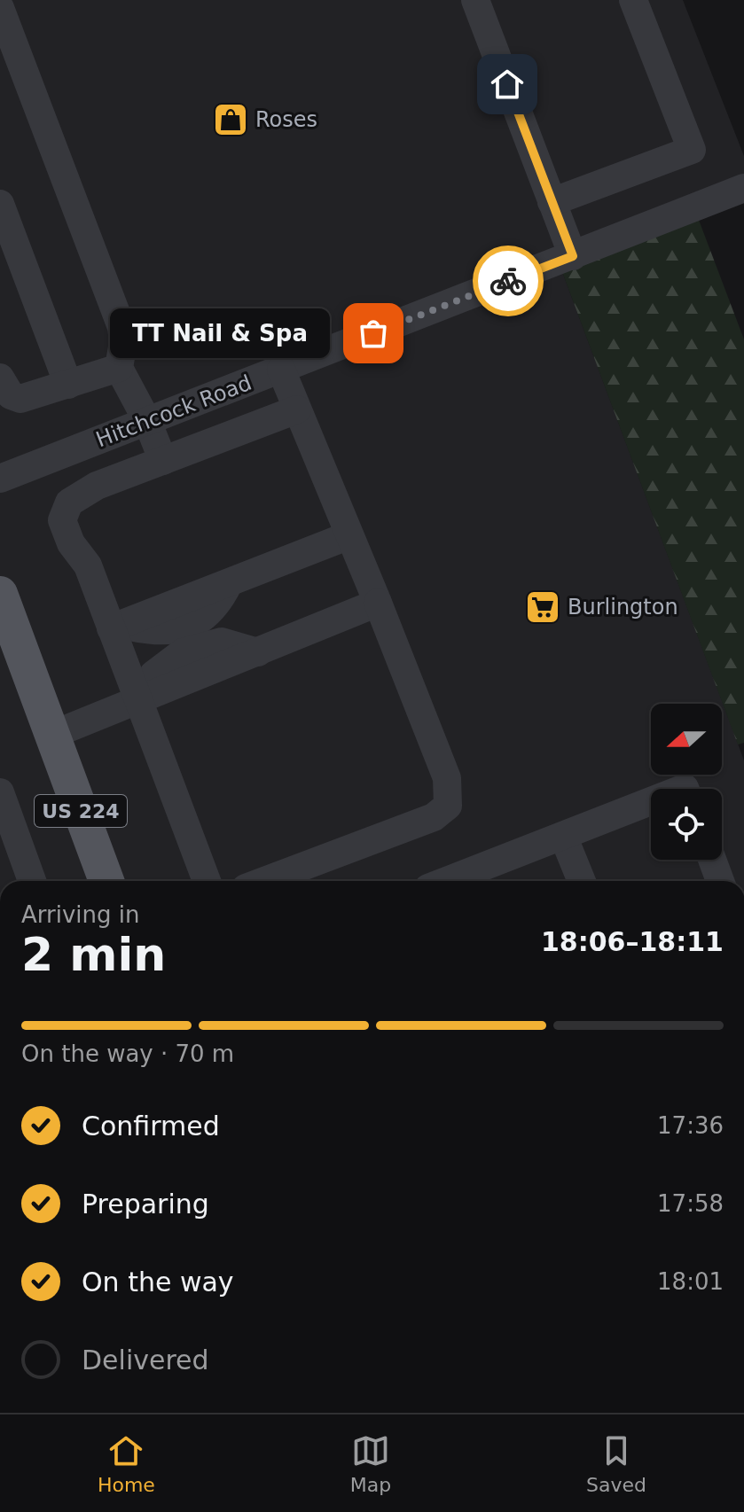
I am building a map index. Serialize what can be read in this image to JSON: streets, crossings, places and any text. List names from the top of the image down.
{
  "streets": {
    "main road": ["US 224"],
    "street": ["Hitchcock Road"]
  },
  "places": {
    "shop": ["Roses"],
    "other": ["TT Nail & Spa"],
    "supermarket": ["Burlington"]
  },
  "north": "left",
  "page": {
    "bubble": "TT Nail & Spa",
    "heading": ["2 min", "Arriving in", "18:06–18:11"],
    "bar": "On the way · 70 m",
    "list": [
      ["Confirmed", "17:36"],
      ["Preparing", "17:58"],
      ["On the way", "18:01"],
      "Delivered"
    ],
    "tabs": ["Home", "Map", "Saved"]
  }
}
